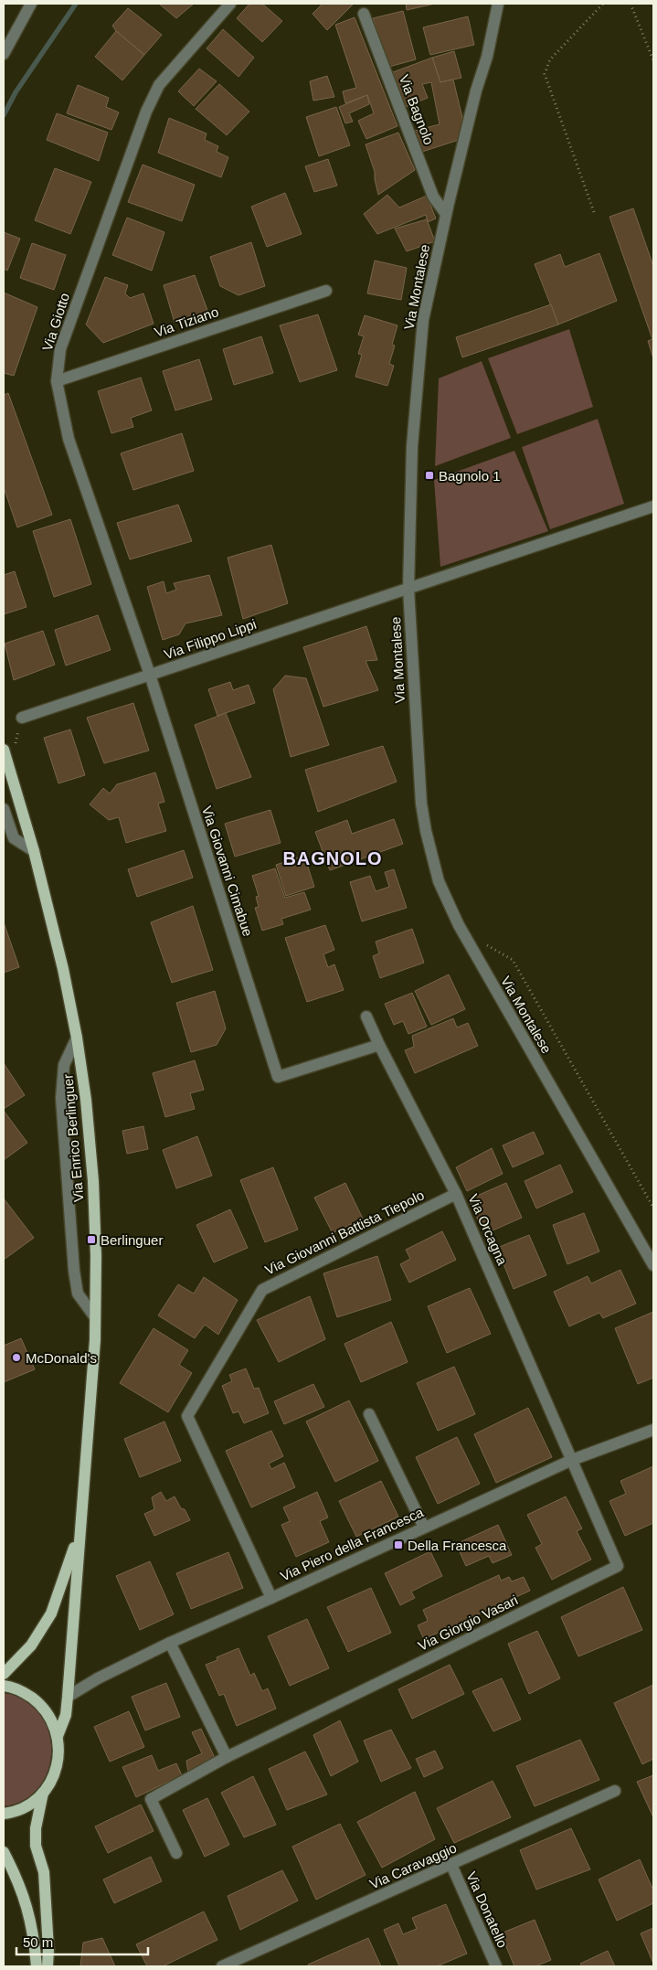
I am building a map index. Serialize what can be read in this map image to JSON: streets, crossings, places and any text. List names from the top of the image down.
{
  "streets": {
    "main road": ["Via Enrico Berlinguer"],
    "street": [
      "Via Bagnolo",
      "Via Montalese",
      "Via Giotto",
      "Via Tiziano",
      "Via Filippo Lippi",
      "Via Giovanni Cimabue",
      "Via Orcagna",
      "Via Giovanni Battista Tiepolo",
      "Via Piero della Francesca",
      "Via Giorgio Vasari",
      "Via Caravaggio",
      "Via Donatello"
    ]
  },
  "crossings": [
    ["Via Bagnolo", "Via Montalese"],
    ["Via Montalese", "Via Filippo Lippi"],
    ["Via Giotto", "Via Tiziano"],
    ["Via Giotto", "Via Filippo Lippi"],
    ["Via Giotto", "Via Giovanni Cimabue"],
    ["Via Filippo Lippi", "Via Giovanni Cimabue"],
    ["Via Giovanni Cimabue", "Via Orcagna"],
    ["Via Enrico Berlinguer", "Via Piero della Francesca"],
    ["Via Orcagna", "Via Giovanni Battista Tiepolo"],
    ["Via Orcagna", "Via Piero della Francesca"],
    ["Via Orcagna", "Via Giorgio Vasari"],
    ["Via Giovanni Battista Tiepolo", "Via Piero della Francesca"],
    ["Via Piero della Francesca", "Via Giorgio Vasari"],
    ["Via Caravaggio", "Via Donatello"]
  ],
  "districts": ["BAGNOLO"],
  "places": {
    "transit": ["Bagnolo 1", "Berlinguer", "Della Francesca"],
    "other": ["McDonald's"]
  },
  "scale_bar": "50 m"
}
